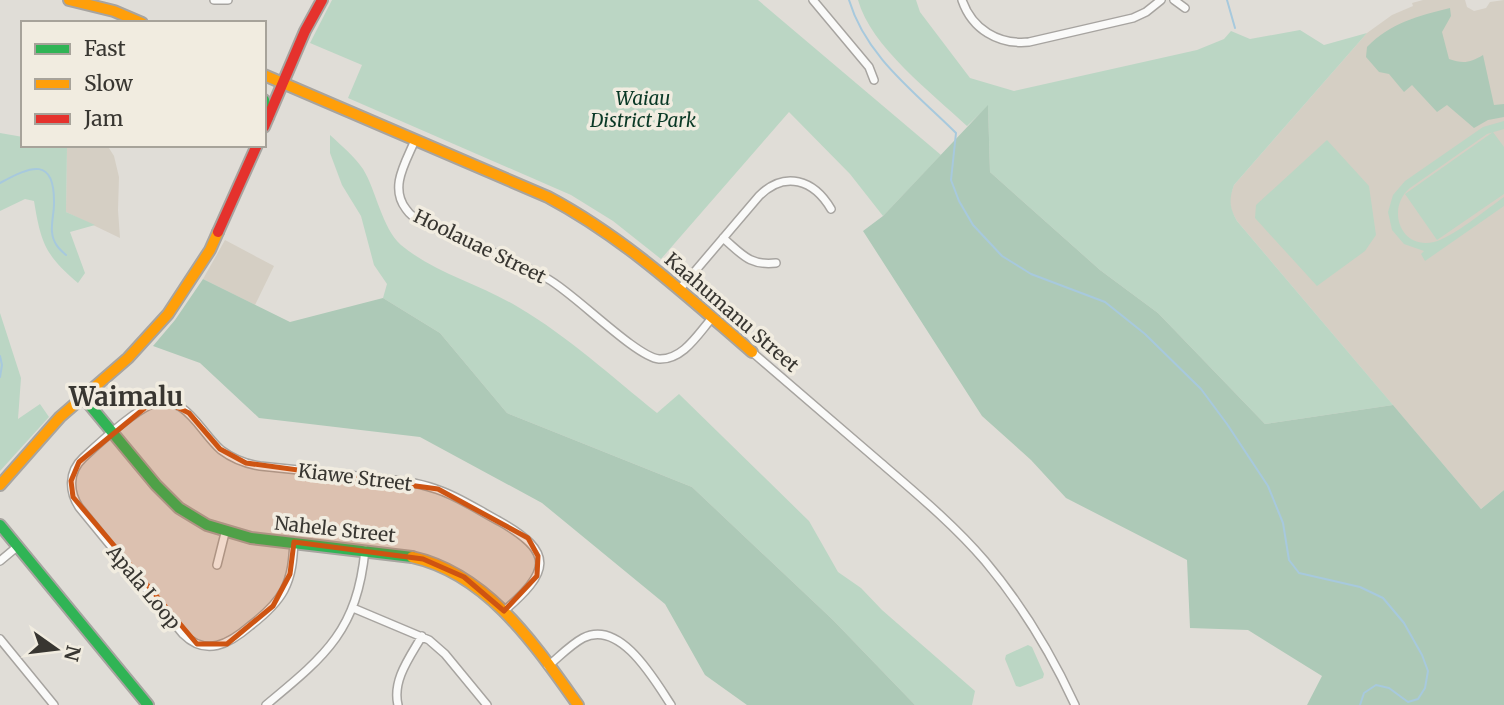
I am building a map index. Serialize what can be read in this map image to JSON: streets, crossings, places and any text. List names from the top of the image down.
{
  "streets": {
    "street": [
      "Hoolauae Street",
      "Kaahumanu Street",
      "Kiawe Street",
      "Nahele Street",
      "Apala Loop"
    ]
  },
  "crossings": [
    ["Hoolauae Street", "Kaahumanu Street"],
    ["Kiawe Street", "Nahele Street"],
    ["Kiawe Street", "Apala Loop"],
    ["Nahele Street", "Apala Loop"]
  ],
  "districts": ["Waimalu"],
  "parks": ["Waiau District Park"],
  "legend": ["Fast", "Slow", "Jam"],
  "north": "right"
}
